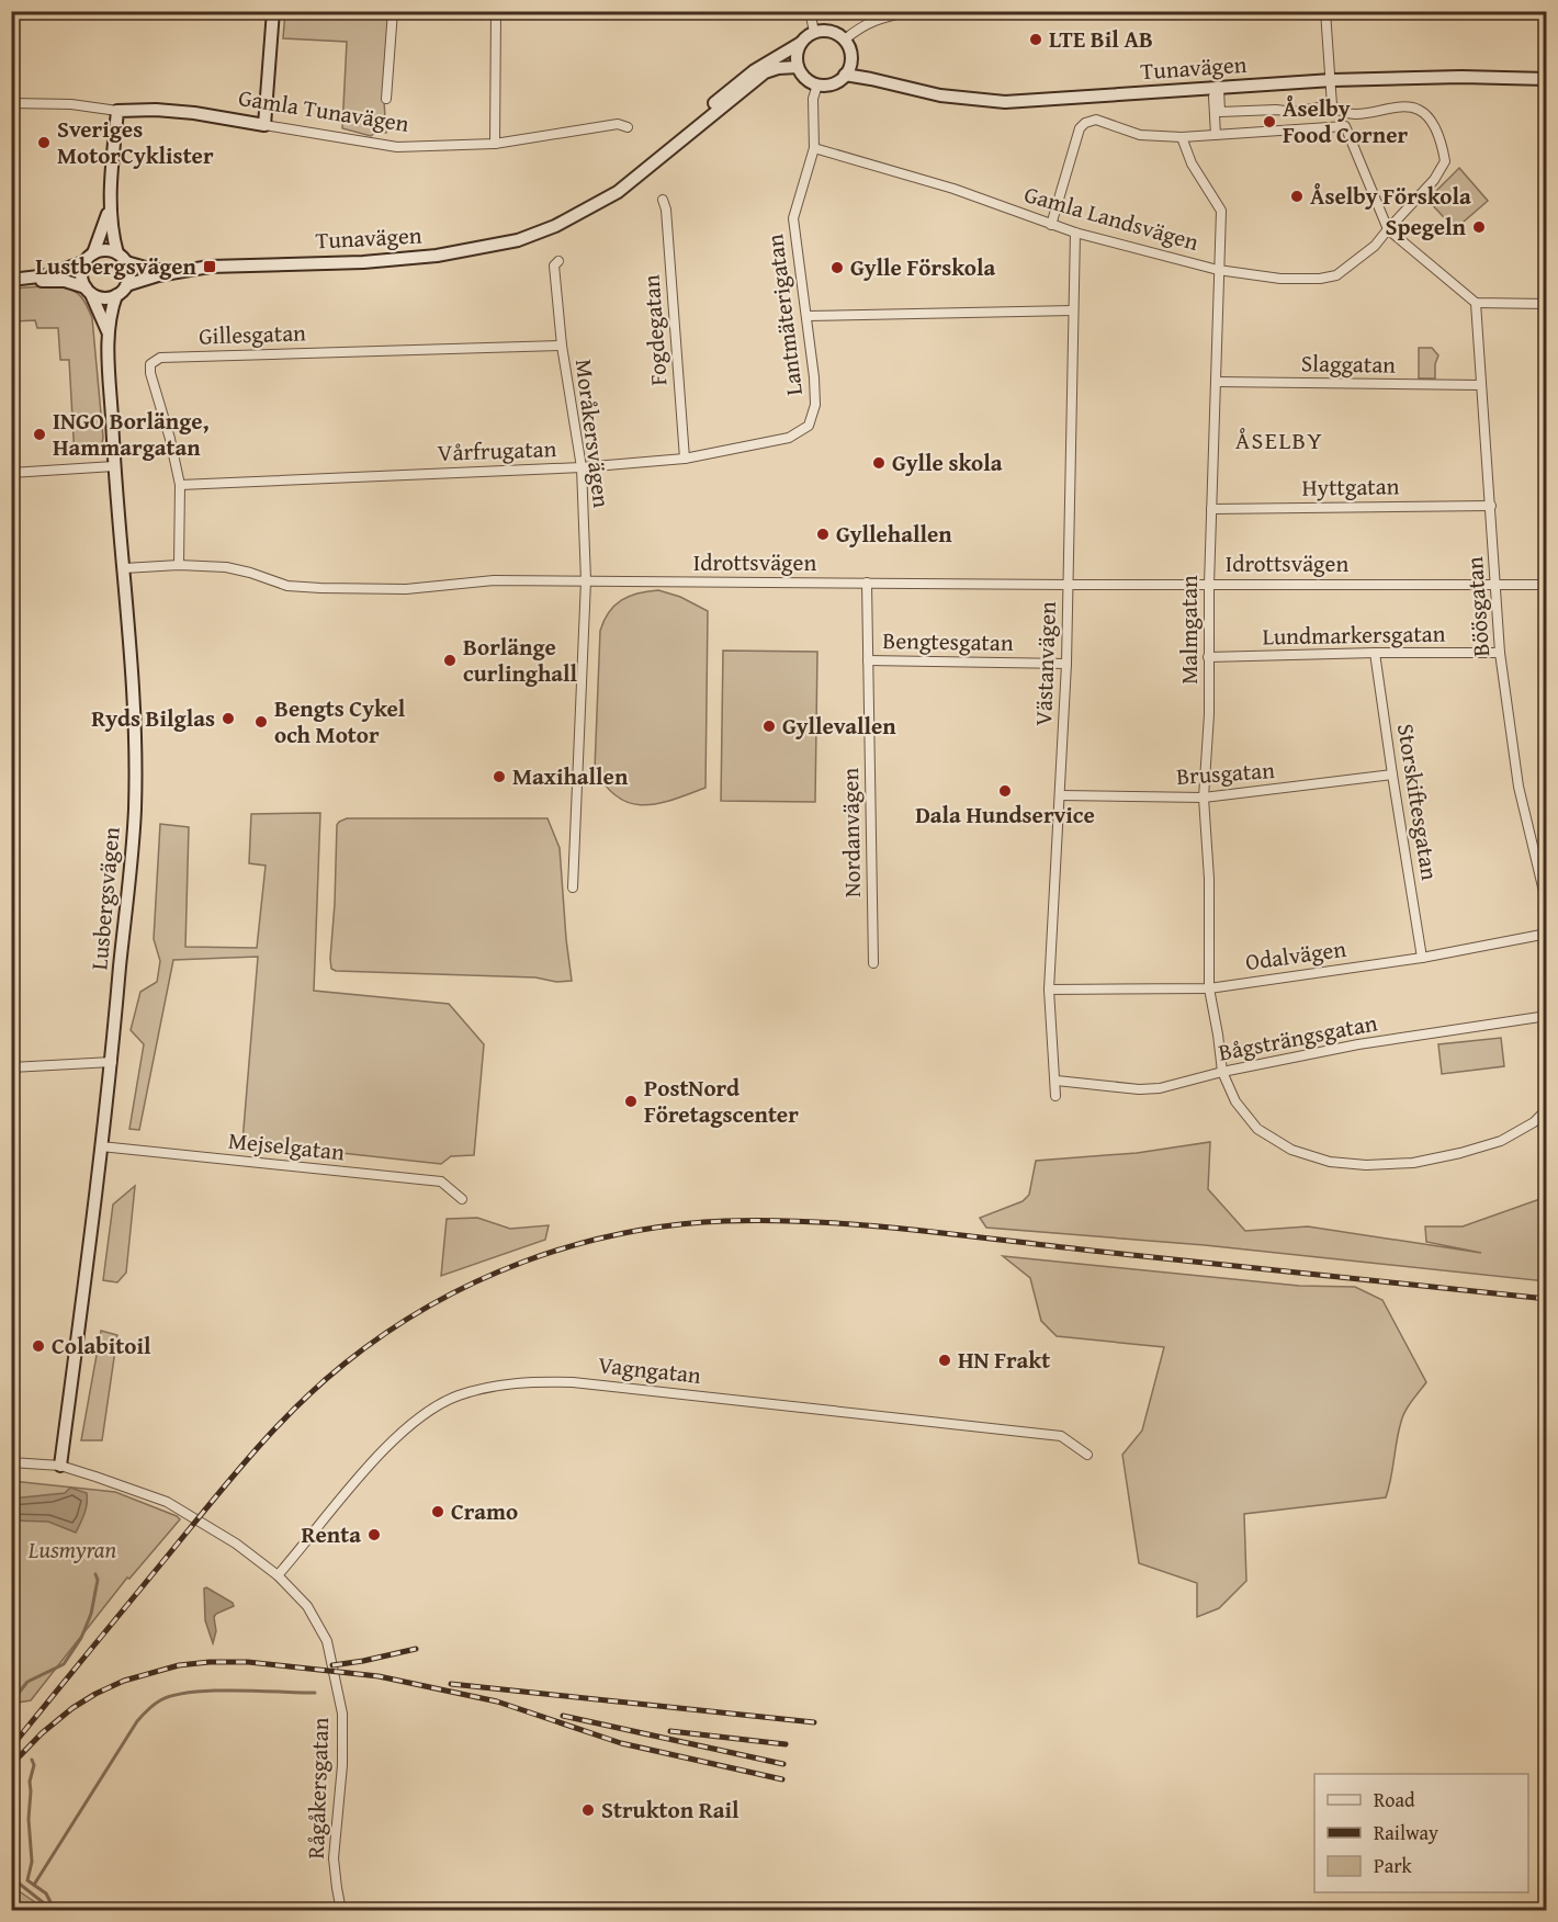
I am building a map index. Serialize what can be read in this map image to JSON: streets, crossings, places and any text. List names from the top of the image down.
{
  "streets": {
    "street": [
      "Tunavägen",
      "Gamla Tunavägen",
      "Gamla Landsvägen",
      "Lantmäterigatan",
      "Fogdegatan",
      "Gillesgatan",
      "Slaggatan",
      "Moråkersvägen",
      "Vårfrugatan",
      "Hyttgatan",
      "Idrottsvägen",
      "Böösgatan",
      "Malmgatan",
      "Lundmarkersgatan",
      "Bengtesgatan",
      "Västanvägen",
      "Brusgatan",
      "Storskiftesgatan",
      "Nordanvägen",
      "Lusbergsvägen",
      "Odalvägen",
      "Bågsträngsgatan",
      "Mejselgatan",
      "Vagngatan",
      "Rågåkersgatan"
    ]
  },
  "crossings": [
    ["Tunavägen", "Lantmäterigatan"],
    ["Tunavägen", "Lusbergsvägen"],
    ["Gamla Landsvägen", "Lantmäterigatan"],
    ["Gamla Landsvägen", "Malmgatan"],
    ["Gamla Landsvägen", "Västanvägen"],
    ["Lantmäterigatan", "Vårfrugatan"],
    ["Fogdegatan", "Vårfrugatan"],
    ["Gillesgatan", "Moråkersvägen"],
    ["Gillesgatan", "Vårfrugatan"],
    ["Gillesgatan", "Idrottsvägen"],
    ["Slaggatan", "Böösgatan"],
    ["Slaggatan", "Malmgatan"],
    ["Moråkersvägen", "Vårfrugatan"],
    ["Moråkersvägen", "Idrottsvägen"],
    ["Hyttgatan", "Böösgatan"],
    ["Hyttgatan", "Malmgatan"],
    ["Idrottsvägen", "Böösgatan"],
    ["Idrottsvägen", "Malmgatan"],
    ["Idrottsvägen", "Västanvägen"],
    ["Idrottsvägen", "Nordanvägen"],
    ["Idrottsvägen", "Lusbergsvägen"],
    ["Böösgatan", "Lundmarkersgatan"],
    ["Malmgatan", "Lundmarkersgatan"],
    ["Malmgatan", "Brusgatan"],
    ["Malmgatan", "Odalvägen"],
    ["Malmgatan", "Bågsträngsgatan"],
    ["Lundmarkersgatan", "Storskiftesgatan"],
    ["Bengtesgatan", "Västanvägen"],
    ["Bengtesgatan", "Nordanvägen"],
    ["Västanvägen", "Brusgatan"],
    ["Västanvägen", "Odalvägen"],
    ["Västanvägen", "Bågsträngsgatan"],
    ["Brusgatan", "Storskiftesgatan"],
    ["Storskiftesgatan", "Odalvägen"],
    ["Lusbergsvägen", "Mejselgatan"],
    ["Lusbergsvägen", "Rågåkersgatan"],
    ["Vagngatan", "Rågåkersgatan"]
  ],
  "districts": ["ÅSELBY"],
  "parks": ["Lusmyran"],
  "places": {
    "other": [
      "LTE Bil AB",
      "Åselby Food Corner",
      "Sveriges MotorCyklister",
      "Åselby Förskola",
      "Spegeln",
      "Gylle Förskola",
      "INGO Borlänge, Hammargatan",
      "Gylle skola",
      "Gyllehallen",
      "Borlänge curlinghall",
      "Ryds Bilglas",
      "Bengts Cykel och Motor",
      "Gyllevallen",
      "Maxihallen",
      "Dala Hundservice",
      "PostNord Företagscenter",
      "Colabitoil",
      "HN Frakt",
      "Cramo",
      "Renta",
      "Strukton Rail"
    ],
    "transit": ["Lustbergsvägen"]
  },
  "legend": ["Road", "Railway", "Park"]
}
